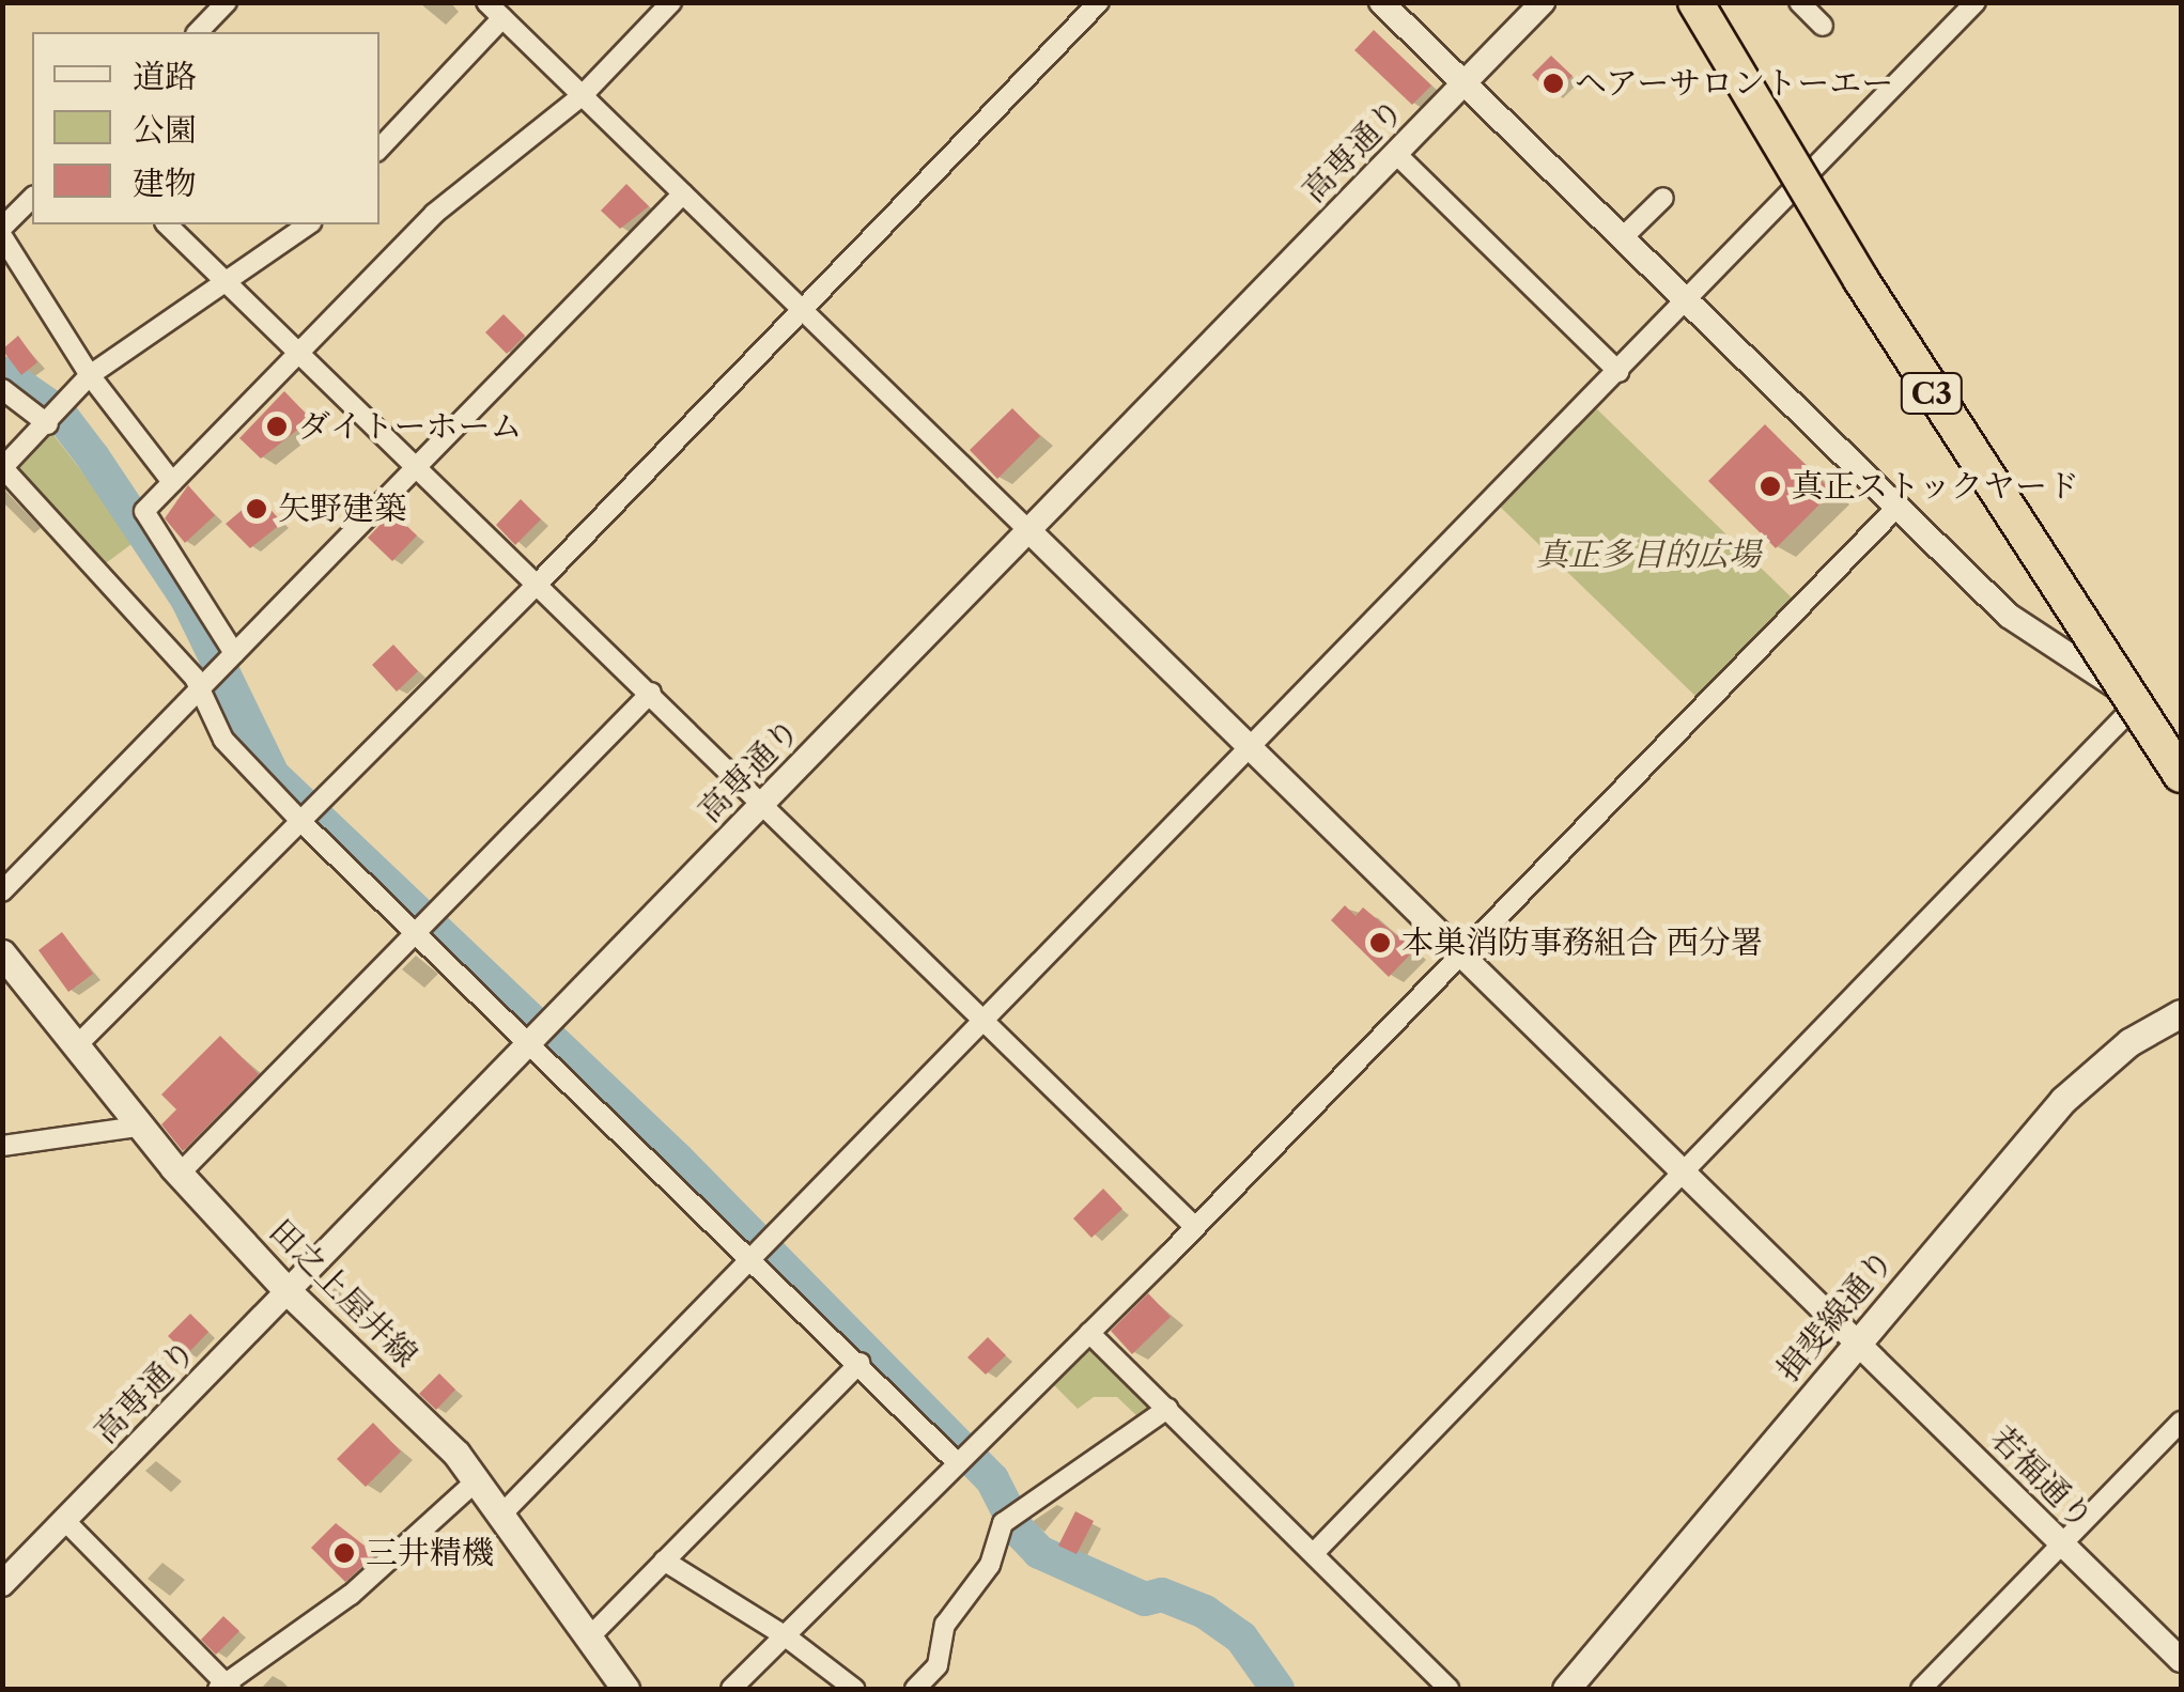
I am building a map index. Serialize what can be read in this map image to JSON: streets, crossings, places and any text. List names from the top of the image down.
{
  "streets": {
    "highway": ["C3"],
    "main road": ["田之上屋井線", "揖斐線通り"],
    "street": ["高専通り", "若福通り"]
  },
  "crossings": [
    ["高専通り", "田之上屋井線"],
    ["高専通り", "若福通り"],
    ["揖斐線通り", "若福通り"]
  ],
  "parks": ["真正多目的広場"],
  "places": [
    "ヘアーサロントーエー",
    "ダイトーホーム",
    "真正ストックヤード",
    "矢野建築",
    "本巣消防事務組合 西分署",
    "三井精機"
  ],
  "legend": ["道路", "公園", "建物"]
}
